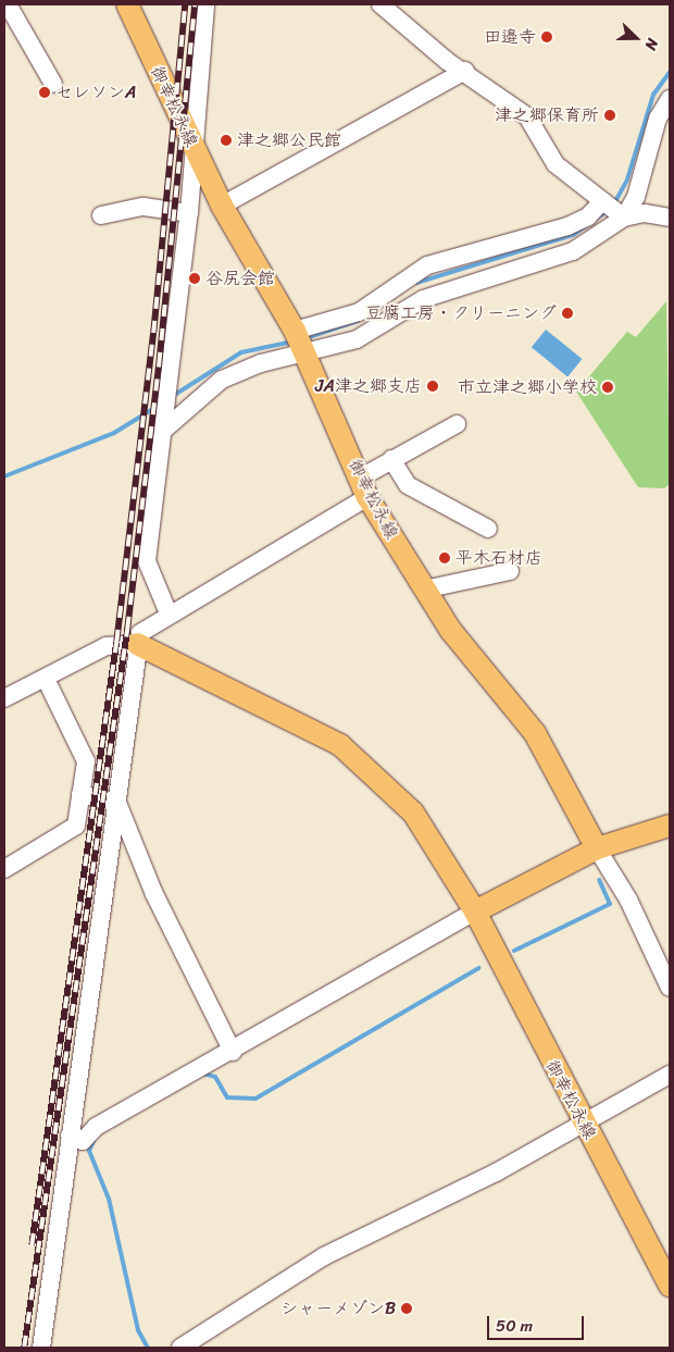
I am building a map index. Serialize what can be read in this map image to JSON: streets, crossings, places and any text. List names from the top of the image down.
{
  "streets": {
    "main road": ["御幸松永線"]
  },
  "places": [
    "田邉寺",
    "セレソンA",
    "津之郷保育所",
    "津之郷公民館",
    "谷尻会館",
    "豆腐工房・クリーニング",
    "JA津之郷支店",
    "市立津之郷小学校",
    "平木石材店",
    "シャーメゾンB"
  ],
  "scale_bar": "50 m",
  "north": "right"
}
